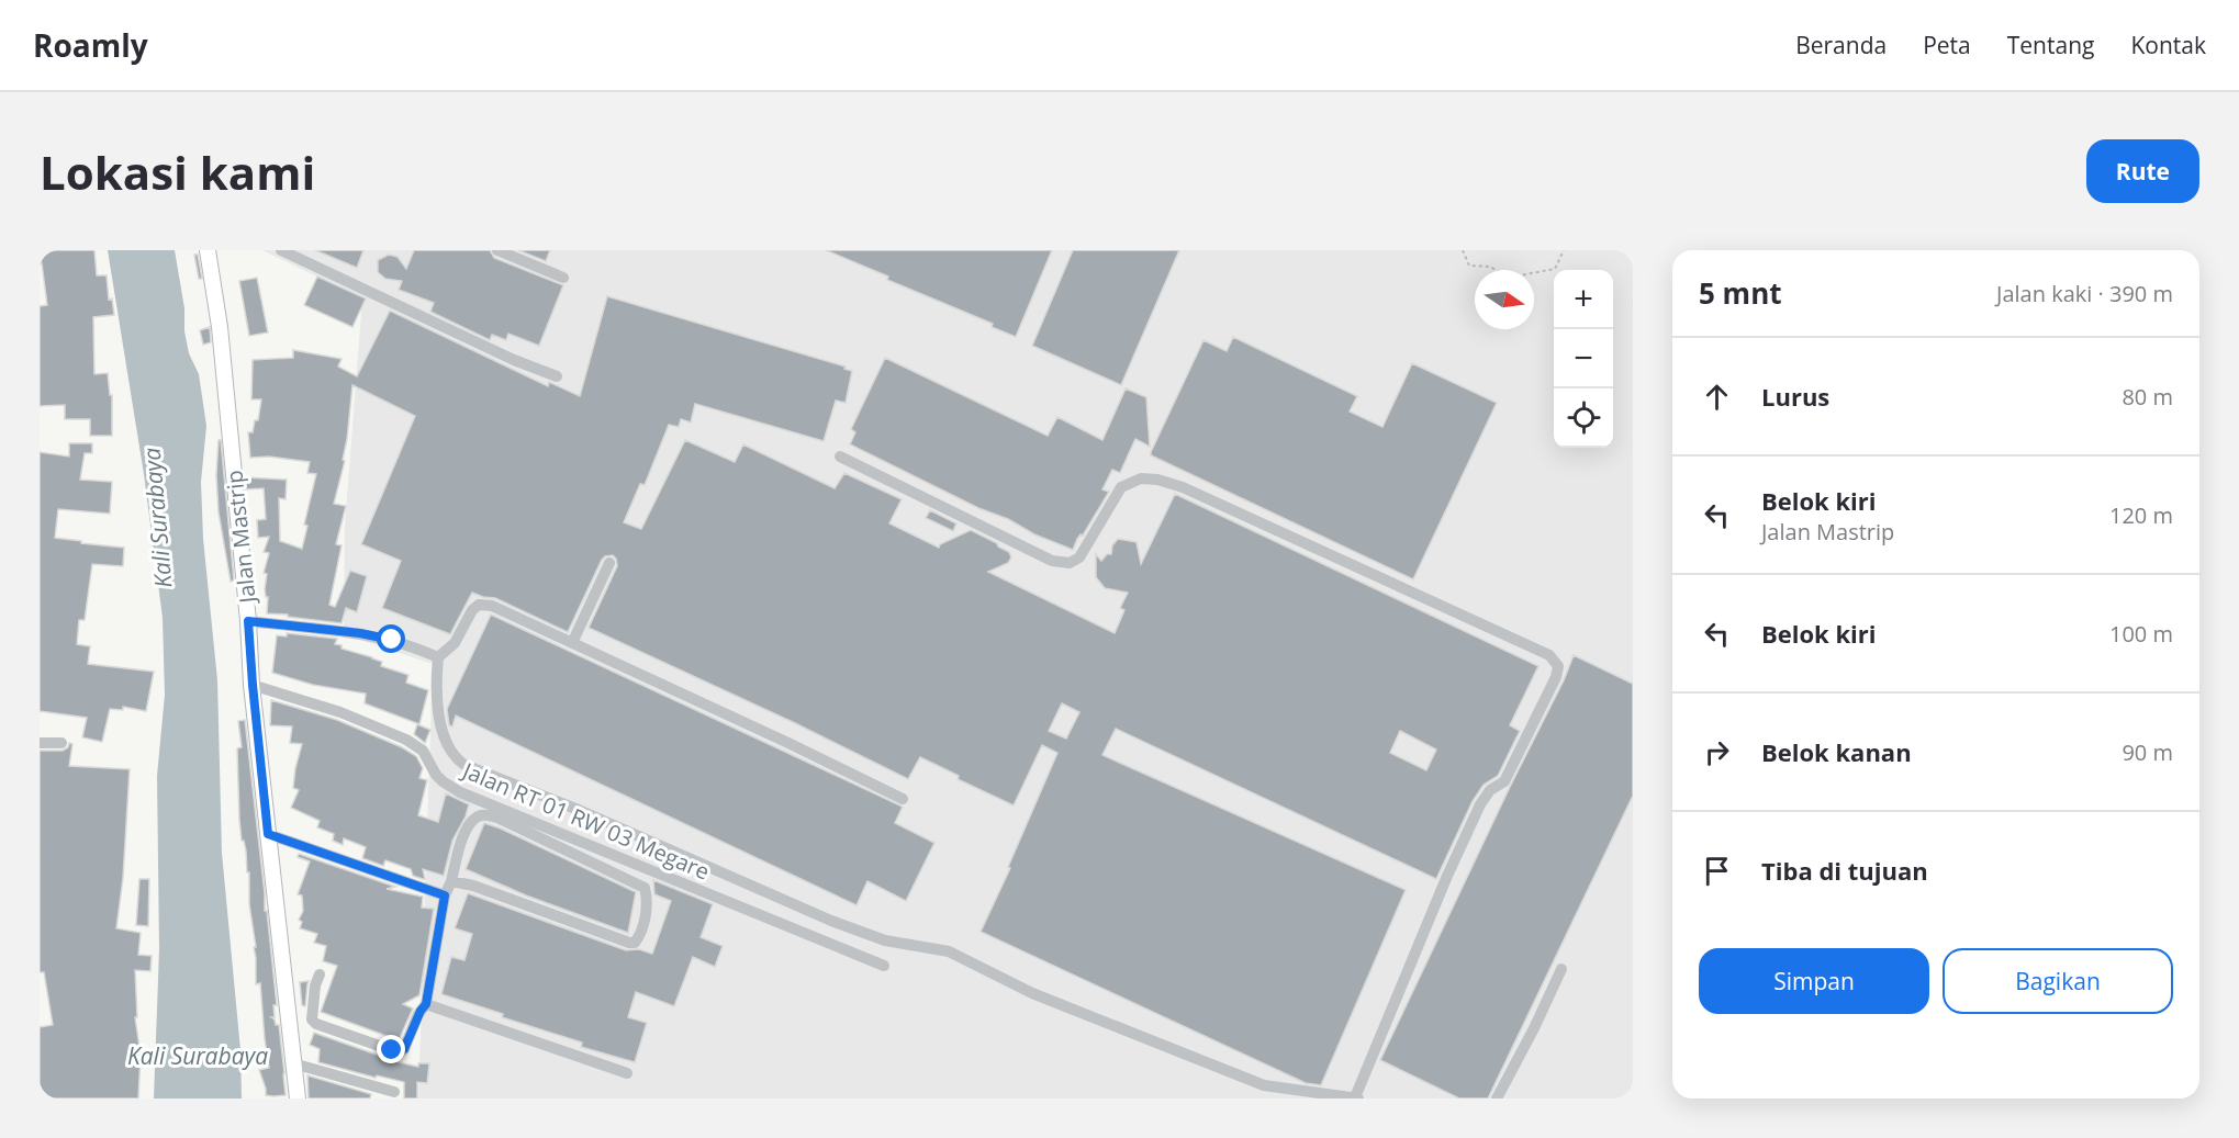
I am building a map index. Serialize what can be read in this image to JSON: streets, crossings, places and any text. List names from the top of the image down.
{
  "streets": {
    "main road": ["Jalan Mastrip"],
    "street": ["Jalan RT 01 RW 03 Megare"]
  },
  "crossings": [
    ["Jalan Mastrip", "Jalan RT 01 RW 03 Megare"]
  ],
  "water": ["Kali Surabaya"],
  "north": "right",
  "page": {
    "header": "Roamly",
    "nav": [
      "Beranda",
      "Peta",
      "Tentang",
      "Kontak"
    ],
    "buttons": [
      "Rute",
      ["Simpan", "Bagikan"]
    ],
    "title": "Lokasi kami",
    "heading": ["5 mnt", "Jalan kaki · 390 m"],
    "map_buttons": ["+", "−"],
    "list": [
      ["Lurus", "80 m"],
      ["Belok kiri", "Jalan Mastrip", "120 m"],
      ["Belok kiri", "100 m"],
      ["Belok kanan", "90 m"],
      "Tiba di tujuan"
    ]
  }
}
